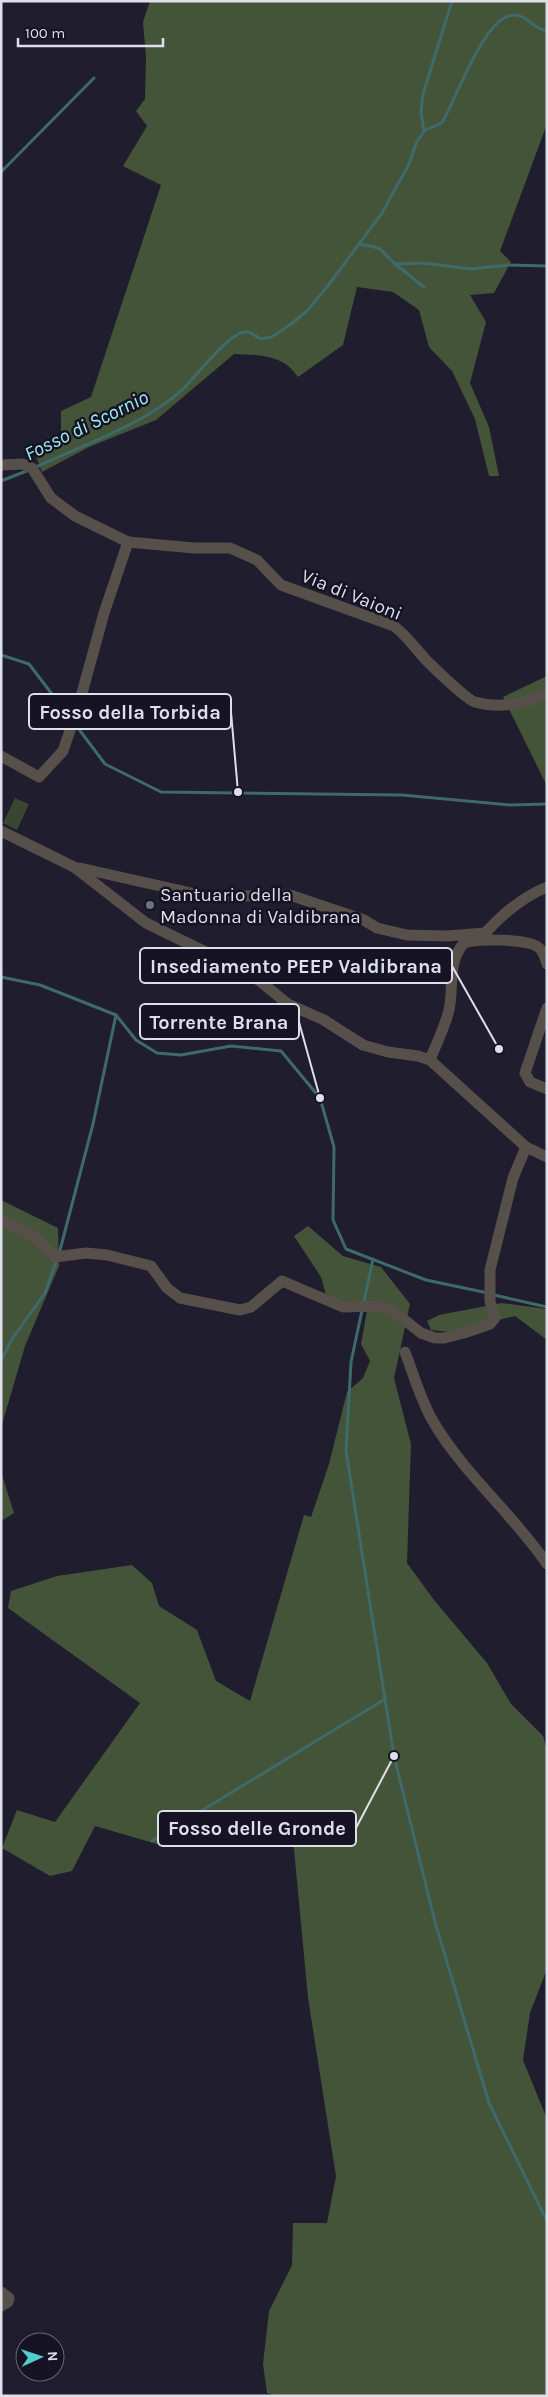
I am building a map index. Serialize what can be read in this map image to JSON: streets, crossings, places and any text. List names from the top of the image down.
{
  "streets": {
    "street": ["Via di Vaioni"]
  },
  "water": ["Fosso di Scornio"],
  "places": [
    "Fosso della Torbida",
    "Santuario della Madonna di Valdibrana",
    "Insediamento PEEP Valdibrana",
    "Torrente Brana",
    "Fosso delle Gronde"
  ],
  "scale_bar": "100 m",
  "north": "right"
}
